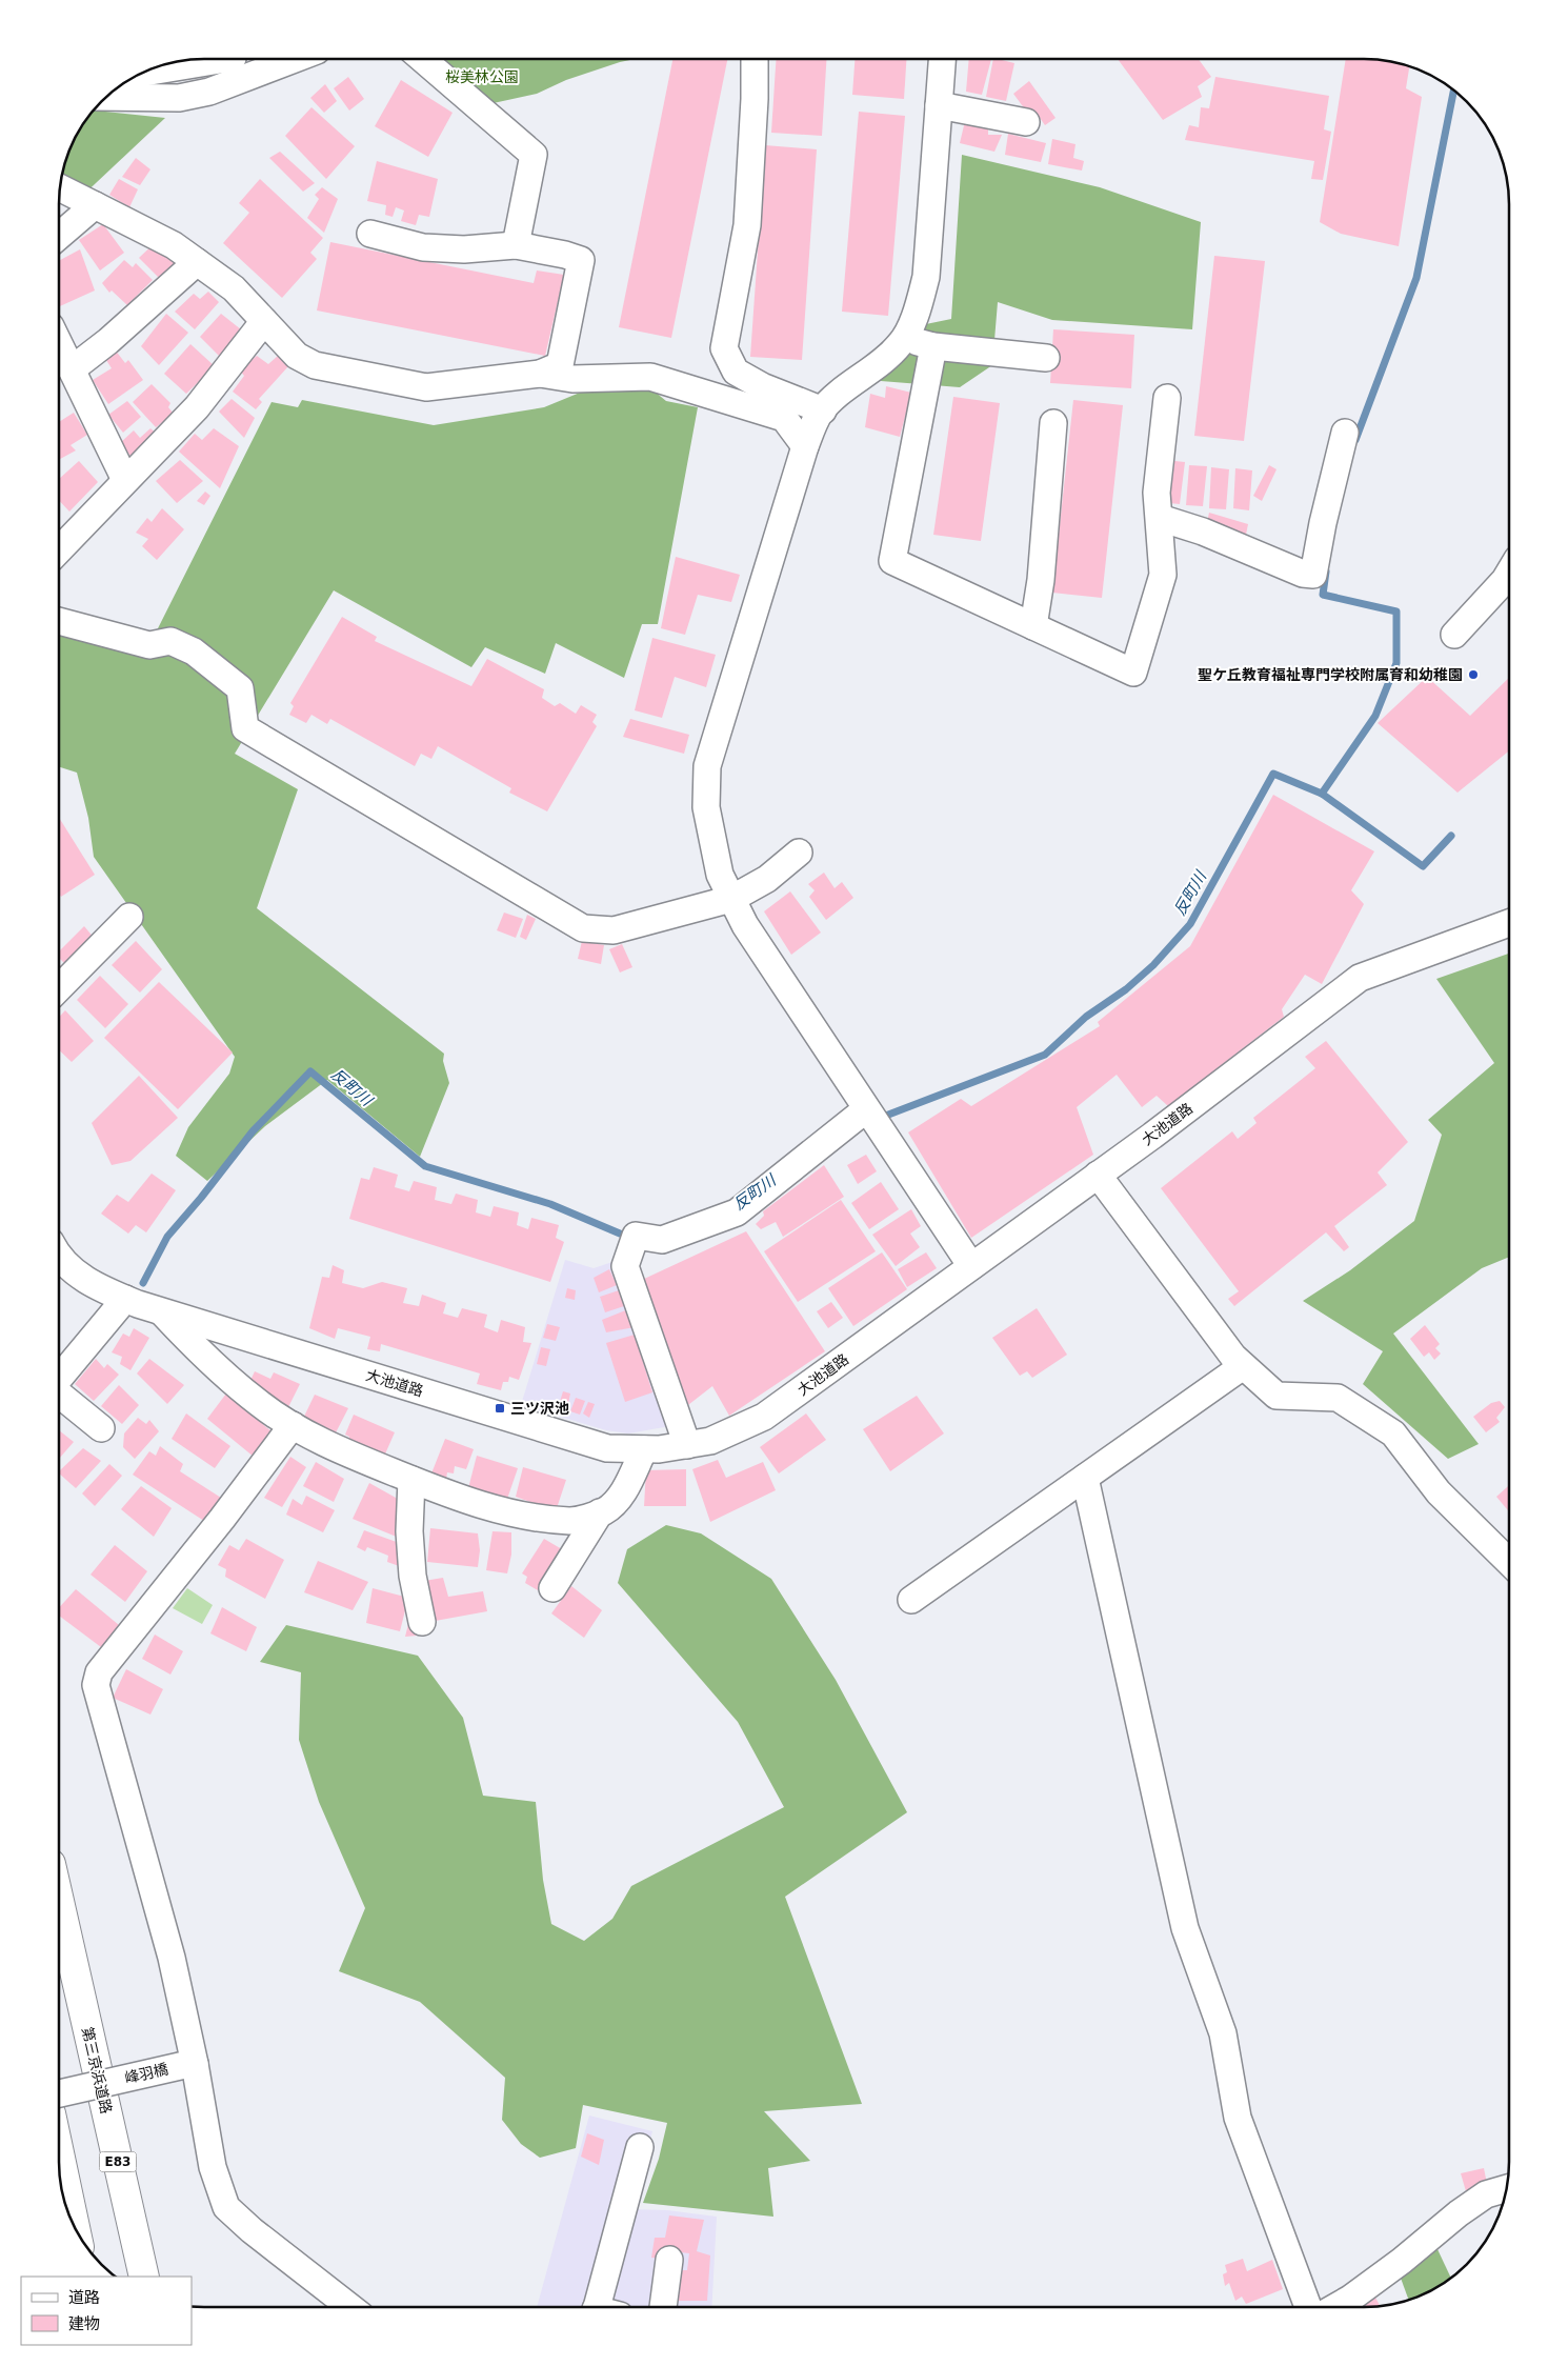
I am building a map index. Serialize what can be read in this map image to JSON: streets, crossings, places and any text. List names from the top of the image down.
{
  "streets": {
    "highway": ["第三京浜道路", "E83"],
    "street": ["大池道路", "峰羽橋"]
  },
  "water": ["反町川"],
  "parks": ["桜美林公園"],
  "places": {
    "other": ["聖ケ丘教育福祉専門学校附属育和幼稚園"],
    "transit": ["三ツ沢池"]
  },
  "legend": ["道路", "建物"]
}
